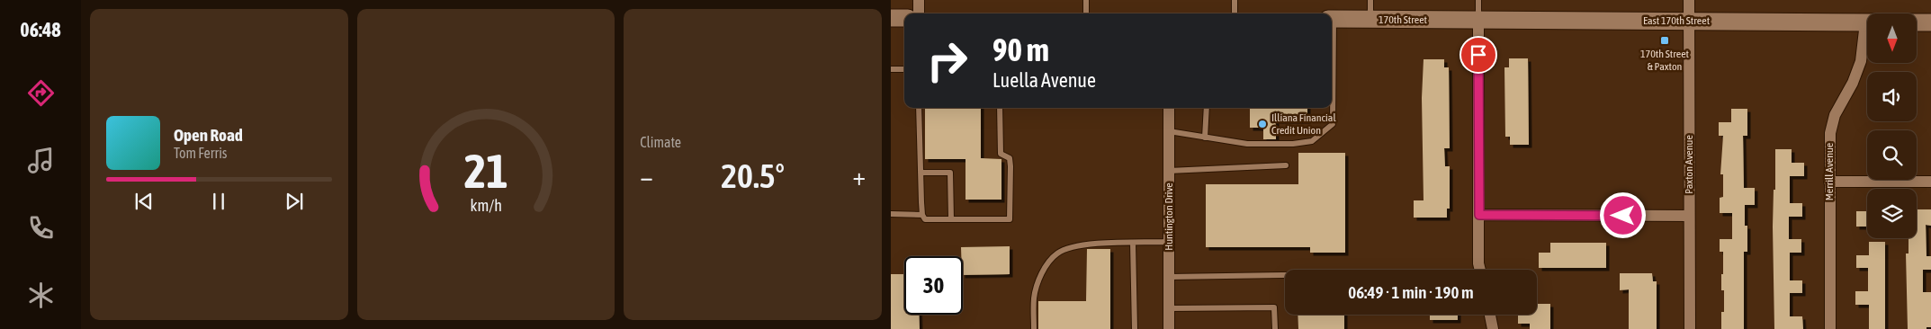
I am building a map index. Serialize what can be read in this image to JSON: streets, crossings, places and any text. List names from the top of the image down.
{
  "streets": {
    "street": [
      "170th Street",
      "East 170th Street",
      "Paxton Avenue",
      "Merrill Avenue",
      "Huntington Drive"
    ]
  },
  "crossings": [
    ["170th Street", "East 170th Street"],
    ["East 170th Street", "Paxton Avenue"]
  ],
  "places": {
    "transit": ["170th Street & Paxton"],
    "other": ["Illiana Financial Credit Union"]
  },
  "north": "bottom",
  "page": {
    "tabs": "06:48",
    "tile": "Climate",
    "turn": ["90 m", "Luella Avenue"],
    "song": ["Open Road", "Tom Ferris"],
    "heat": ["−", "20.5°", "+"],
    "limit": "30",
    "trip": "06:49 · 1 min · 190 m",
    "gauge": ["21", "km/h"]
  }
}
